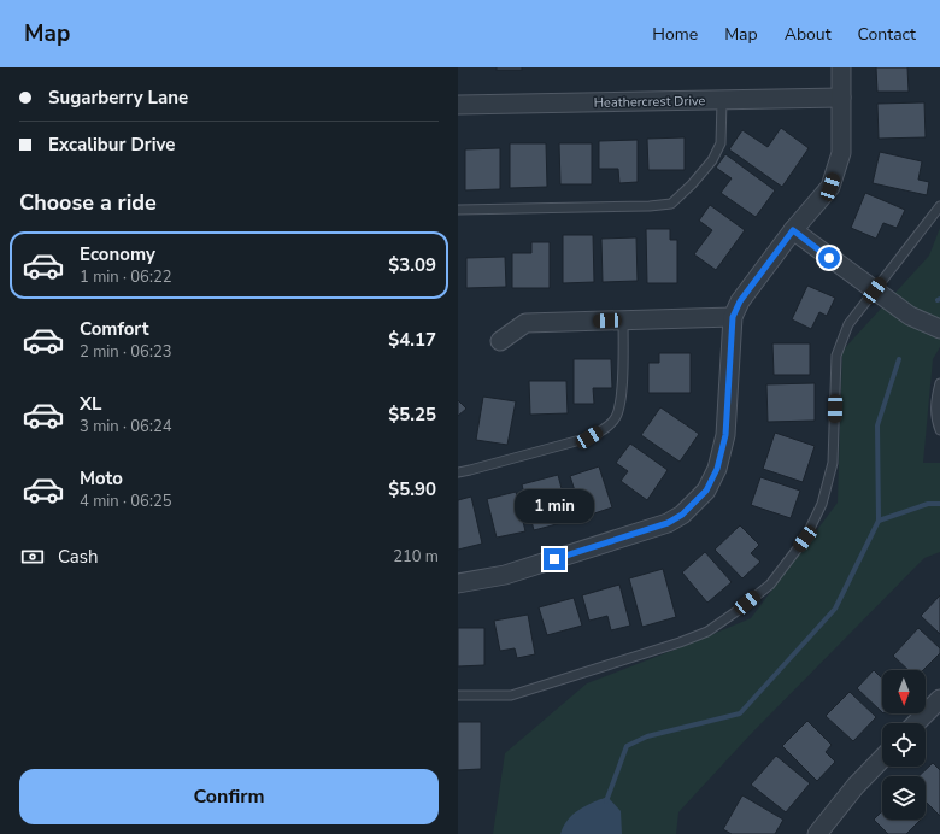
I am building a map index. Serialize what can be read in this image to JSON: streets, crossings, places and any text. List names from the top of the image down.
{
  "streets": {
    "street": ["Heathercrest Drive"]
  },
  "north": "bottom",
  "page": {
    "header": "Map",
    "nav": [
      "Home",
      "Map",
      "About",
      "Contact"
    ],
    "banner": ["Sugarberry Lane", "Excalibur Drive"],
    "heading": "Choose a ride",
    "list": [
      {
        "name": "Economy",
        "note": "1 min · 06:22",
        "value": "$3.09"
      },
      {
        "name": "Comfort",
        "note": "2 min · 06:23",
        "value": "$4.17"
      },
      {
        "name": "XL",
        "note": "3 min · 06:24",
        "value": "$5.25"
      },
      {
        "name": "Moto",
        "note": "4 min · 06:25",
        "value": "$5.90"
      }
    ],
    "bubble": "1 min",
    "pay": ["Cash", "210 m"],
    "buttons": "Confirm"
  }
}
